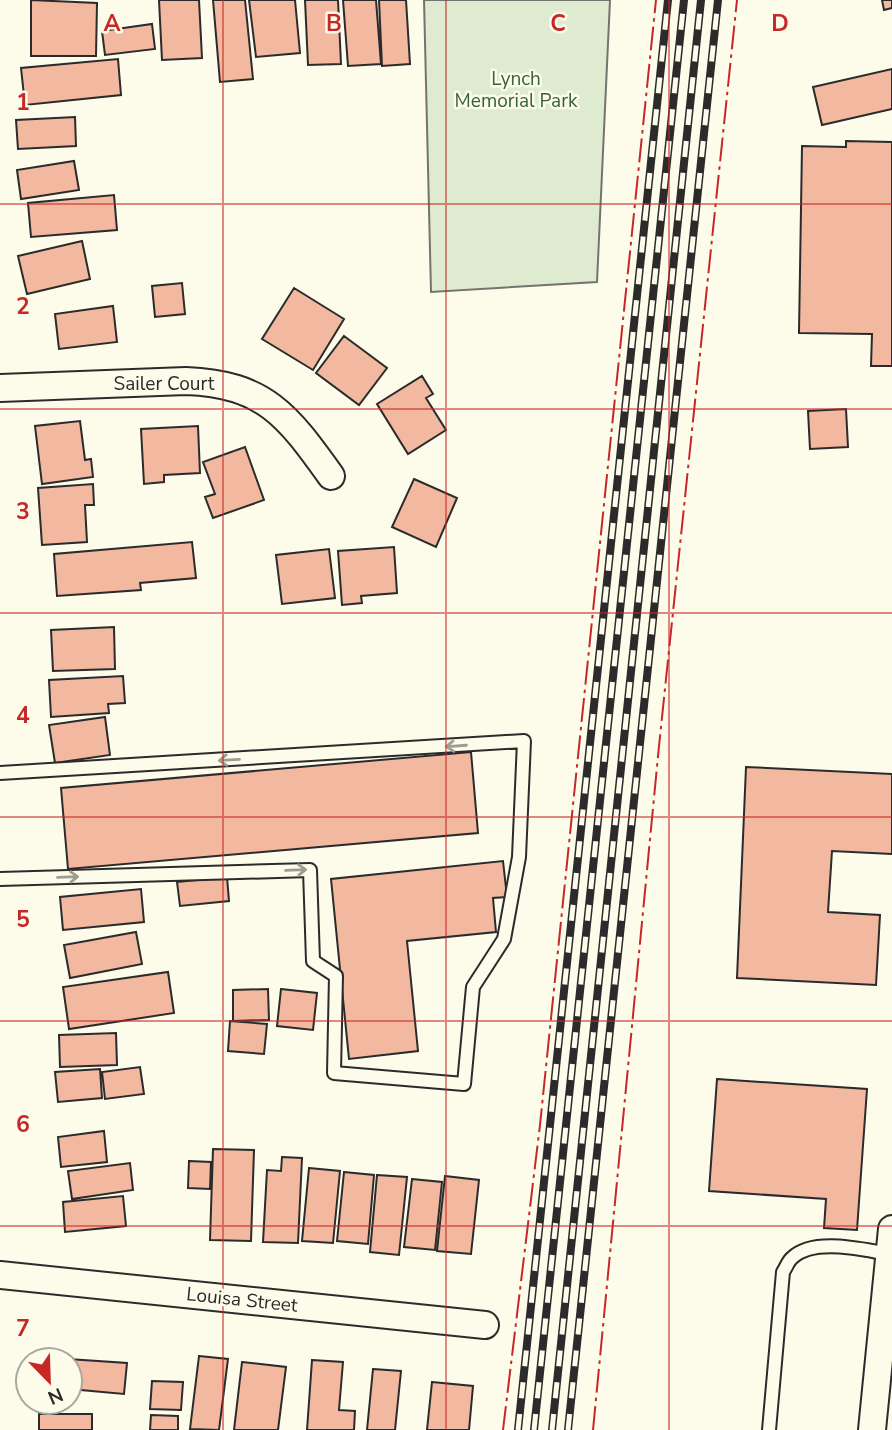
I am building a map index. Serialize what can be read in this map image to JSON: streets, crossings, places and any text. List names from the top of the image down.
{
  "streets": {
    "street": ["Sailer Court", "Louisa Street"]
  },
  "parks": ["Lynch Memorial Park"],
  "north": "bottom right",
  "grid": {
    "columns": [
      "A",
      "B",
      "C",
      "D"
    ],
    "rows": [
      "1",
      "2",
      "3",
      "4",
      "5",
      "6",
      "7"
    ]
  }
}
